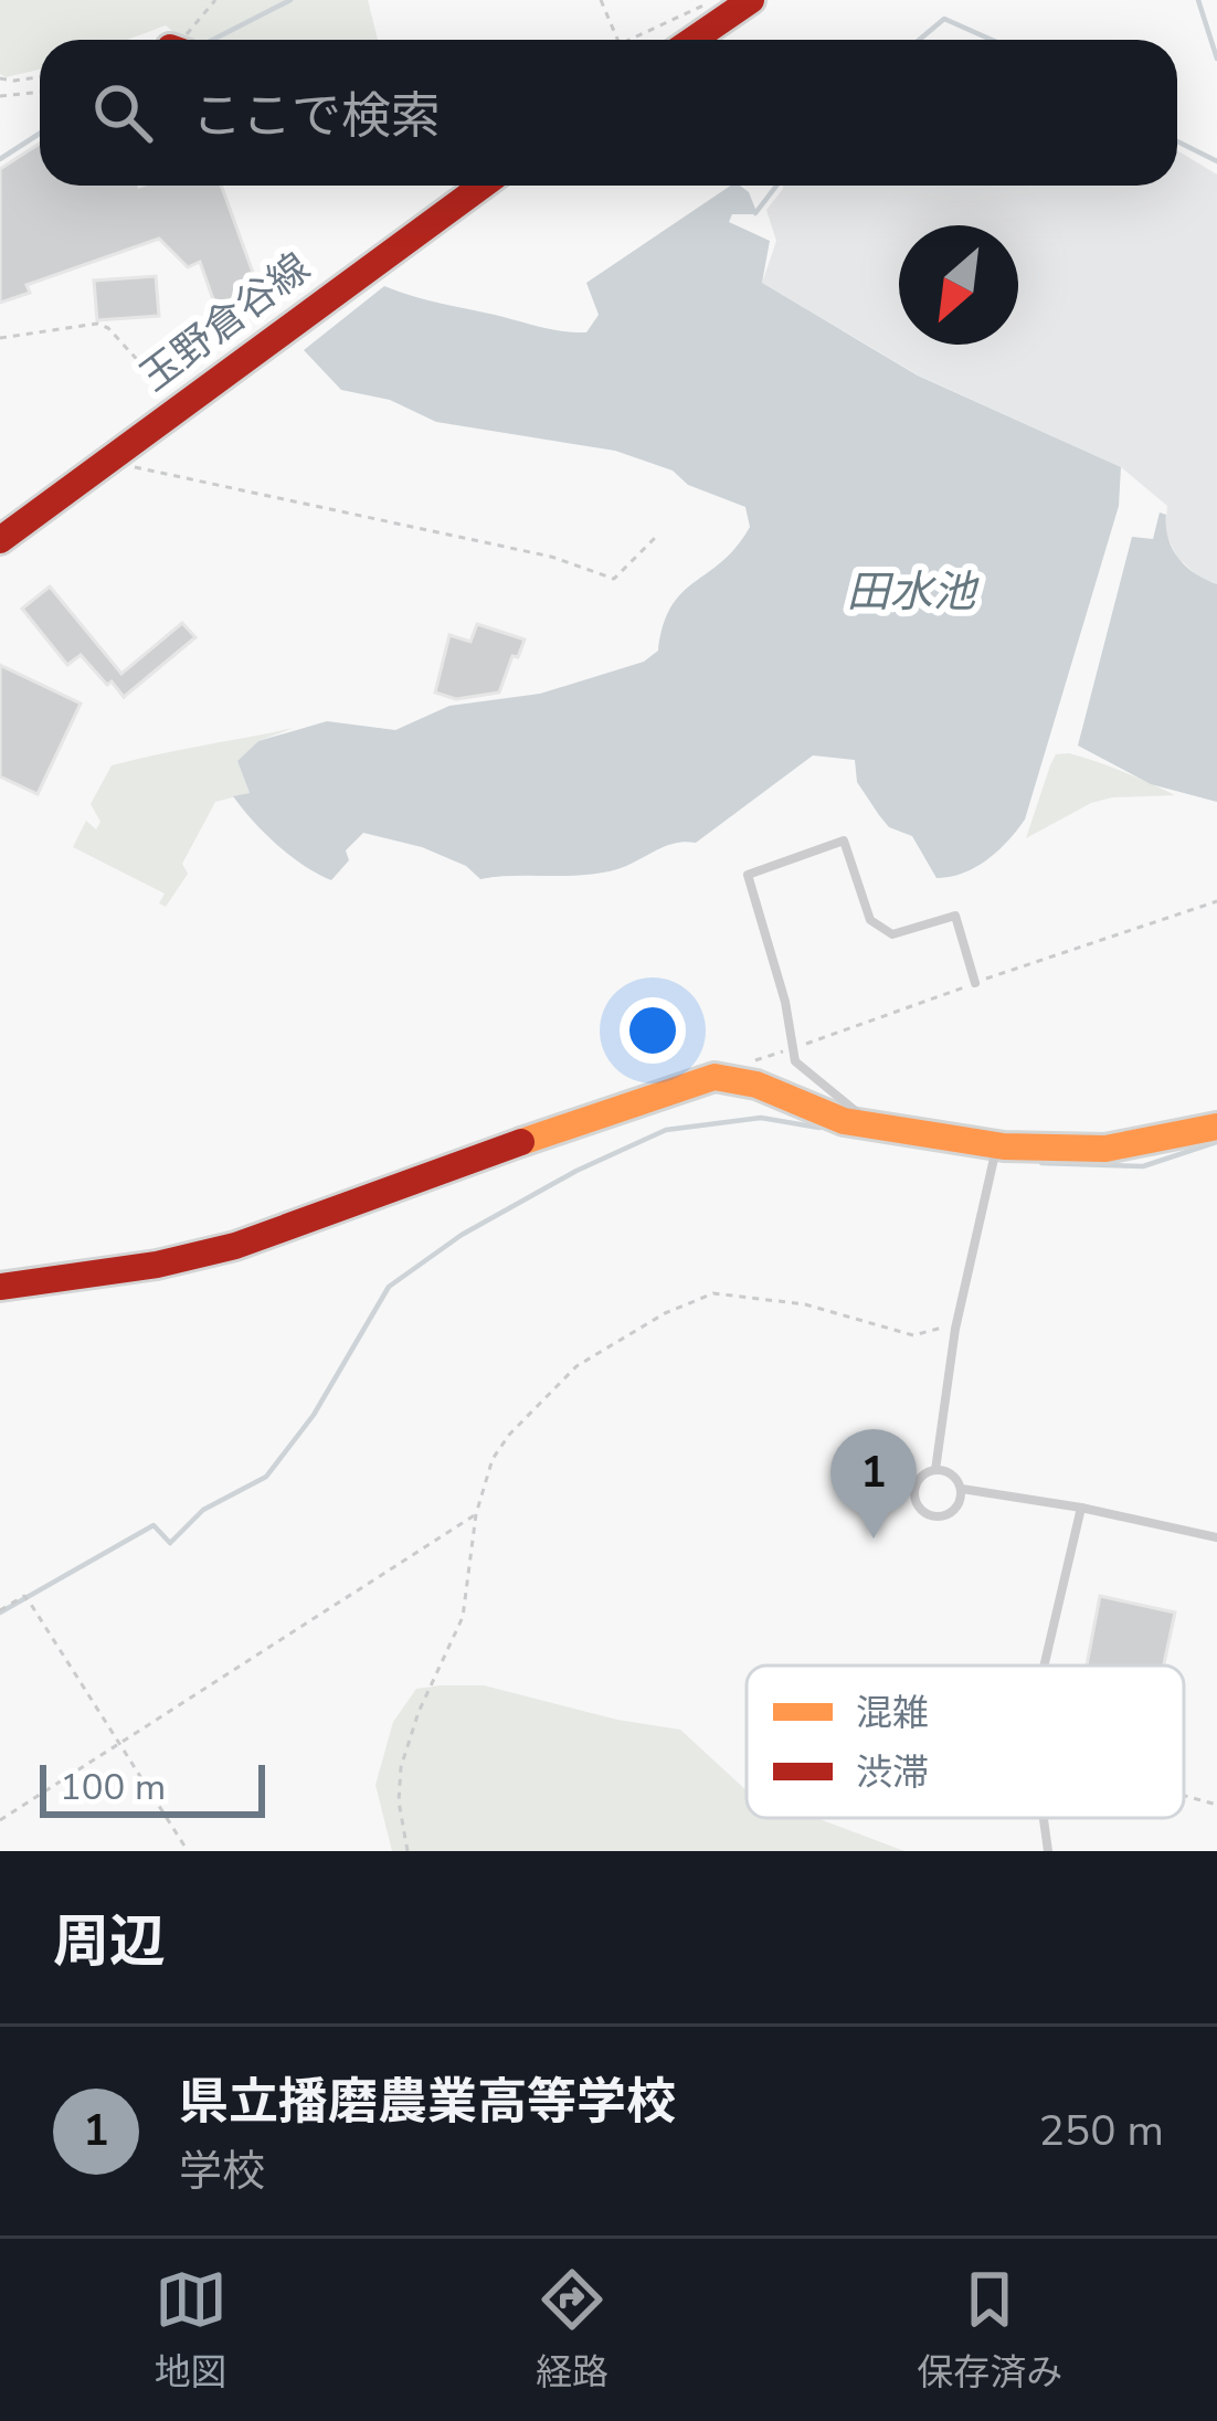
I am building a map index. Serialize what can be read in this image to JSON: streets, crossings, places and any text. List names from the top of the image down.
{
  "streets": {
    "street": ["玉野倉谷線"]
  },
  "water": ["田水池"],
  "legend": ["混雑", "渋滞"],
  "scale_bar": "100 m",
  "north": "bottom left",
  "page": {
    "search": "ここで検索",
    "pins": "1",
    "scale": "100 m",
    "heading": "周辺",
    "list": [
      {
        "mark": "1",
        "name": "県立播磨農業高等学校",
        "note": "学校",
        "value": "250 m"
      }
    ],
    "nav": ["地図", "経路", "保存済み"]
  }
}
